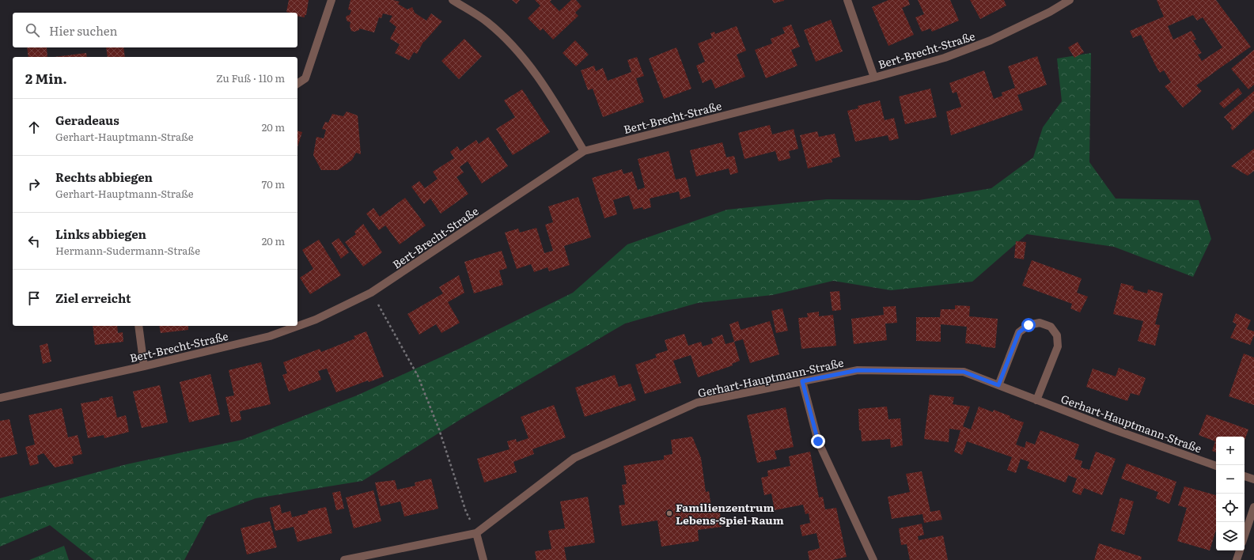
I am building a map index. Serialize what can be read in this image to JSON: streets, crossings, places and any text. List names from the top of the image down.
{
  "streets": {
    "street": ["Bert-Brecht-Straße", "Gerhart-Hauptmann-Straße"]
  },
  "places": ["Familienzentrum Lebens-Spiel-Raum"],
  "page": {
    "search": "Hier suchen",
    "heading": ["2 Min.", "Zu Fuß · 110 m"],
    "list": [
      ["Geradeaus", "Gerhart-Hauptmann-Straße", "20 m"],
      ["Rechts abbiegen", "Gerhart-Hauptmann-Straße", "70 m"],
      ["Links abbiegen", "Hermann-Sudermann-Straße", "20 m"],
      "Ziel erreicht"
    ],
    "map_buttons": ["+", "−"]
  }
}
